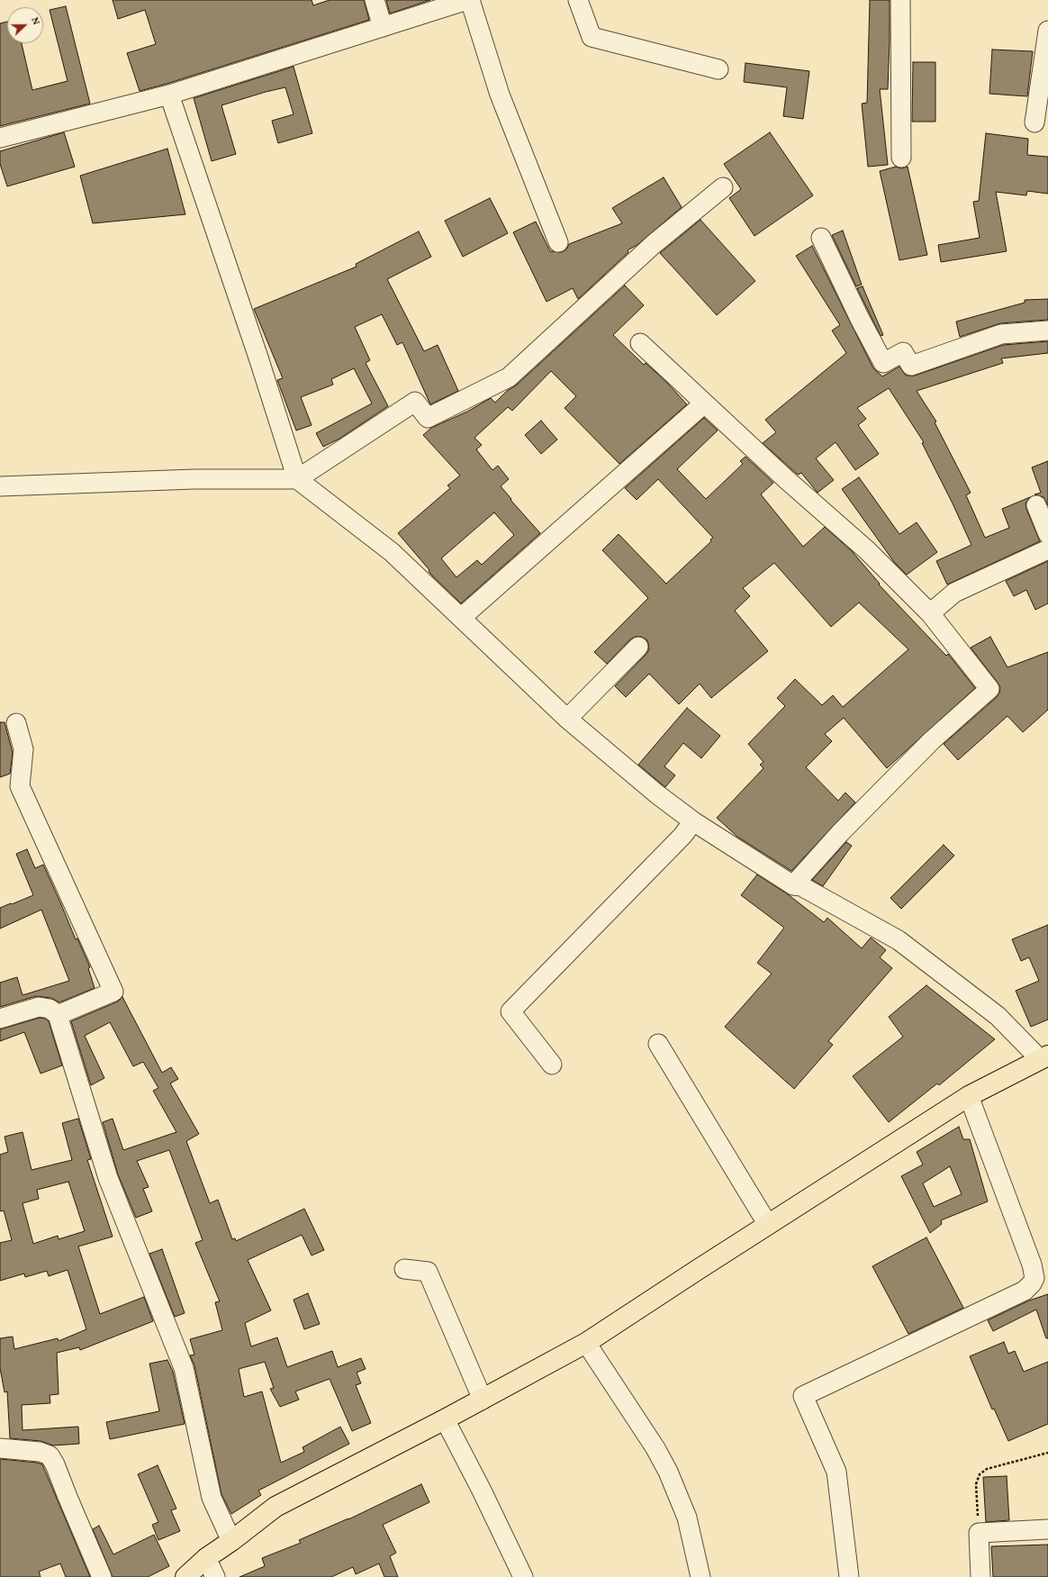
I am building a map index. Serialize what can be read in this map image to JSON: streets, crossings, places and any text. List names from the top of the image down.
{
  "north": "right"
}
